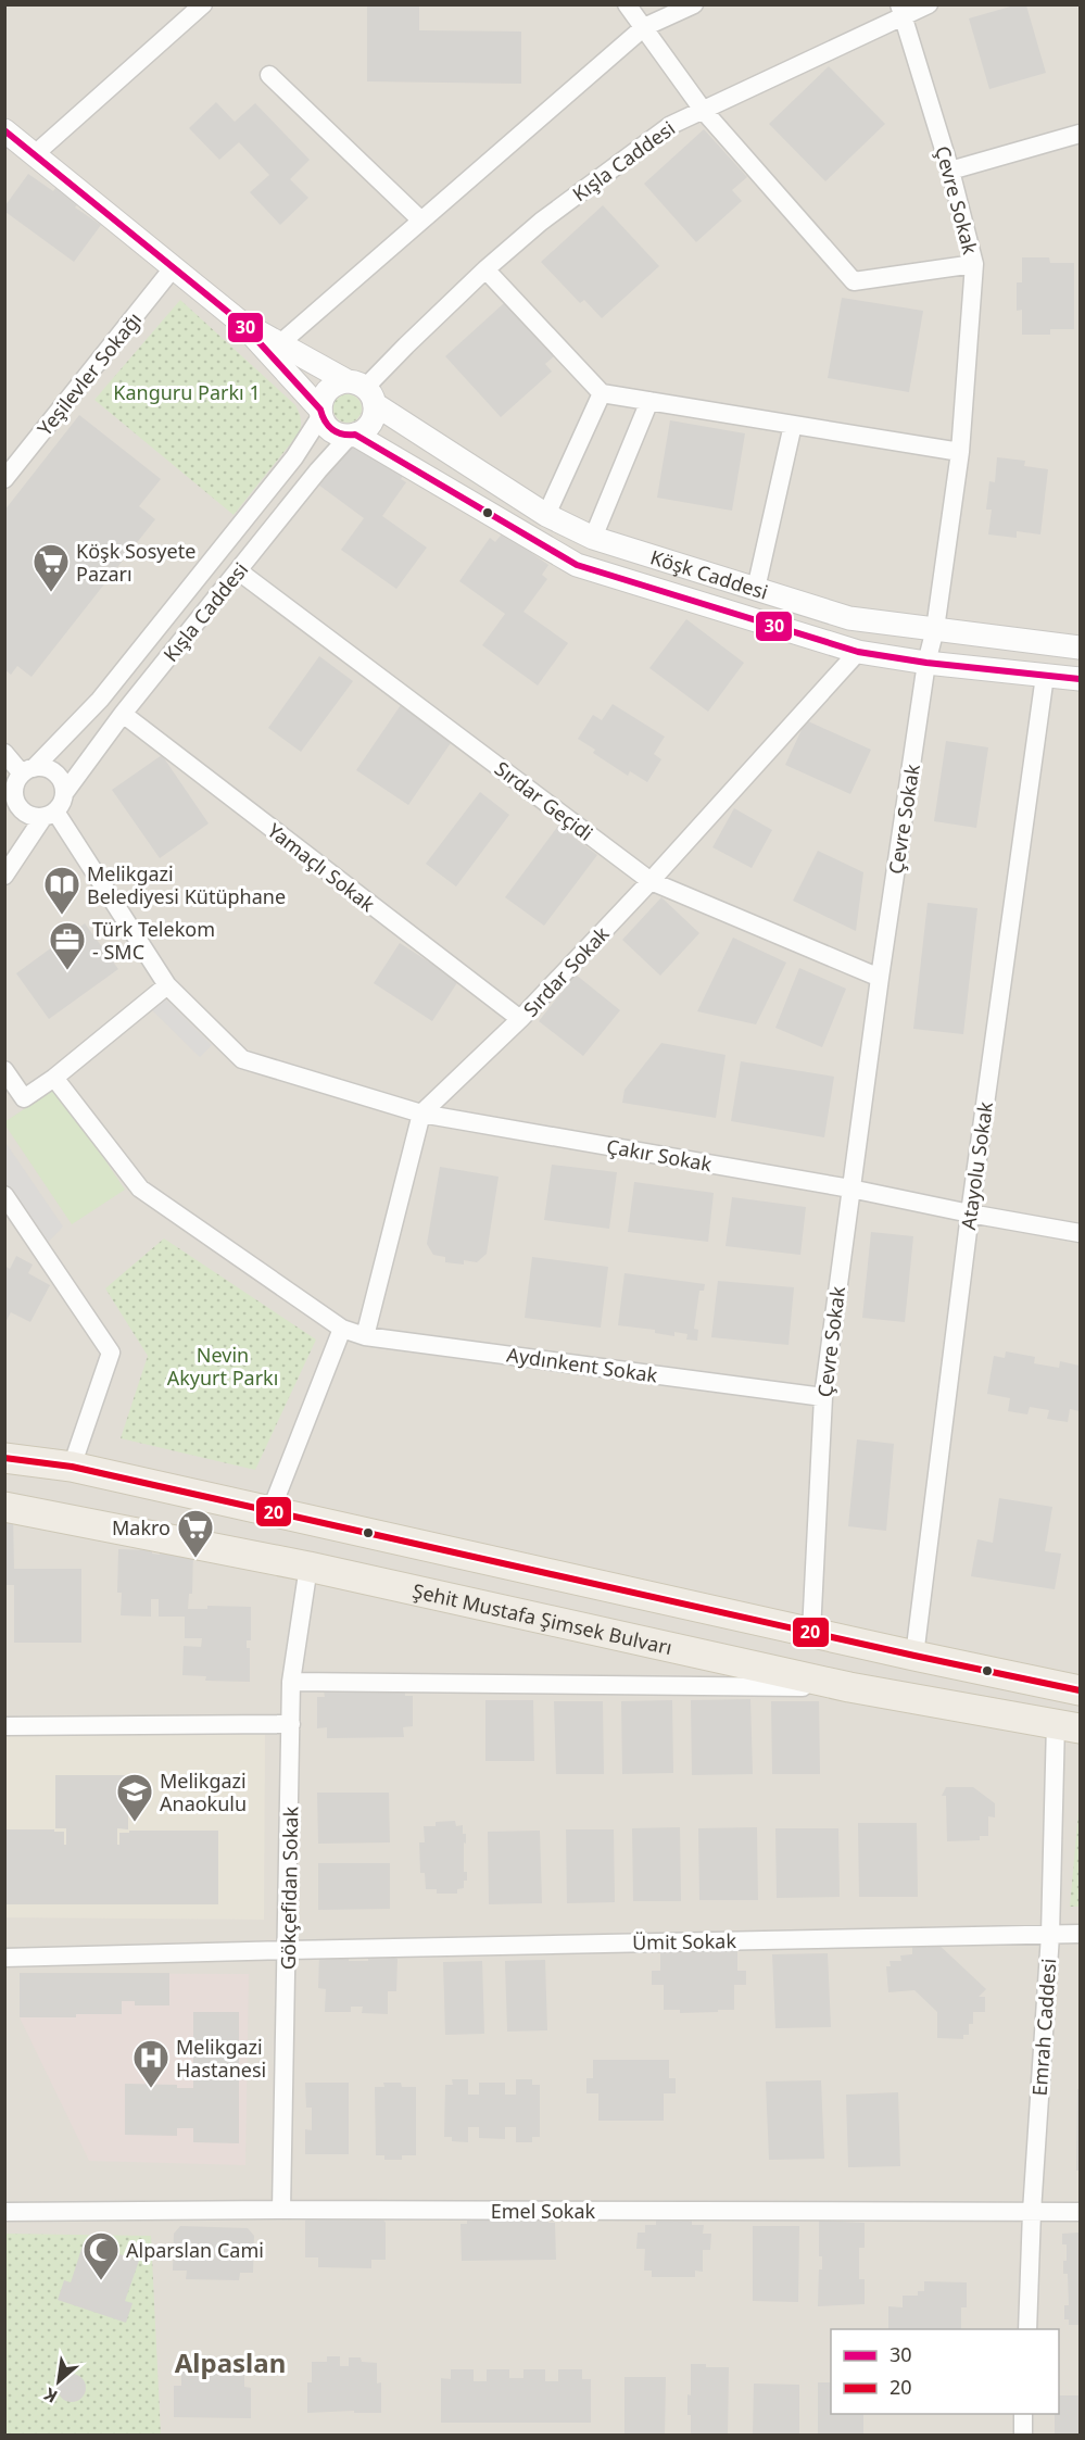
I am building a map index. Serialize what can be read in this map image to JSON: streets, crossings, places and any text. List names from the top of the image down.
{
  "streets": {
    "main road": ["Şehit Mustafa Şimsek Bulvarı"],
    "street": [
      "Kışla Caddesi",
      "Çevre Sokak",
      "Yeşilevler Sokağı",
      "Köşk Caddesi",
      "Sırdar Geçidi",
      "Yamaçlı Sokak",
      "Sırdar Sokak",
      "Çakır Sokak",
      "Atayolu Sokak",
      "Aydınkent Sokak",
      "Gökçefidan Sokak",
      "Ümit Sokak",
      "Emrah Caddesi",
      "Emel Sokak"
    ]
  },
  "crossings": [
    ["Kışla Caddesi", "Çevre Sokak"],
    ["Kışla Caddesi", "Köşk Caddesi"],
    ["Kışla Caddesi", "Sırdar Geçidi"],
    ["Kışla Caddesi", "Yamaçlı Sokak"],
    ["Çevre Sokak", "Köşk Caddesi"],
    ["Çevre Sokak", "Sırdar Geçidi"],
    ["Çevre Sokak", "Çakır Sokak"],
    ["Çevre Sokak", "Aydınkent Sokak"],
    ["Köşk Caddesi", "Sırdar Sokak"],
    ["Köşk Caddesi", "Atayolu Sokak"],
    ["Sırdar Geçidi", "Sırdar Sokak"],
    ["Yamaçlı Sokak", "Sırdar Sokak"],
    ["Sırdar Sokak", "Çakır Sokak"],
    ["Çakır Sokak", "Atayolu Sokak"],
    ["Şehit Mustafa Şimsek Bulvarı", "Gökçefidan Sokak"],
    ["Şehit Mustafa Şimsek Bulvarı", "Emrah Caddesi"],
    ["Gökçefidan Sokak", "Ümit Sokak"],
    ["Gökçefidan Sokak", "Emel Sokak"],
    ["Ümit Sokak", "Emrah Caddesi"],
    ["Emrah Caddesi", "Emel Sokak"]
  ],
  "districts": ["Alpaslan"],
  "parks": ["Kanguru Parkı 1", "Nevin Akyurt Parkı"],
  "places": {
    "supermarket": ["Köşk Sosyete Pazarı", "Makro"],
    "library": ["Melikgazi Belediyesi Kütüphane"],
    "office": ["Türk Telekom - SMC"],
    "school or university": ["Melikgazi Anaokulu"],
    "hospital": ["Melikgazi Hastanesi"],
    "mosque": ["Alparslan Cami"]
  },
  "lines": ["transit line 30", "transit line 20"],
  "legend": ["30", "20"],
  "north": "bottom left"
}
